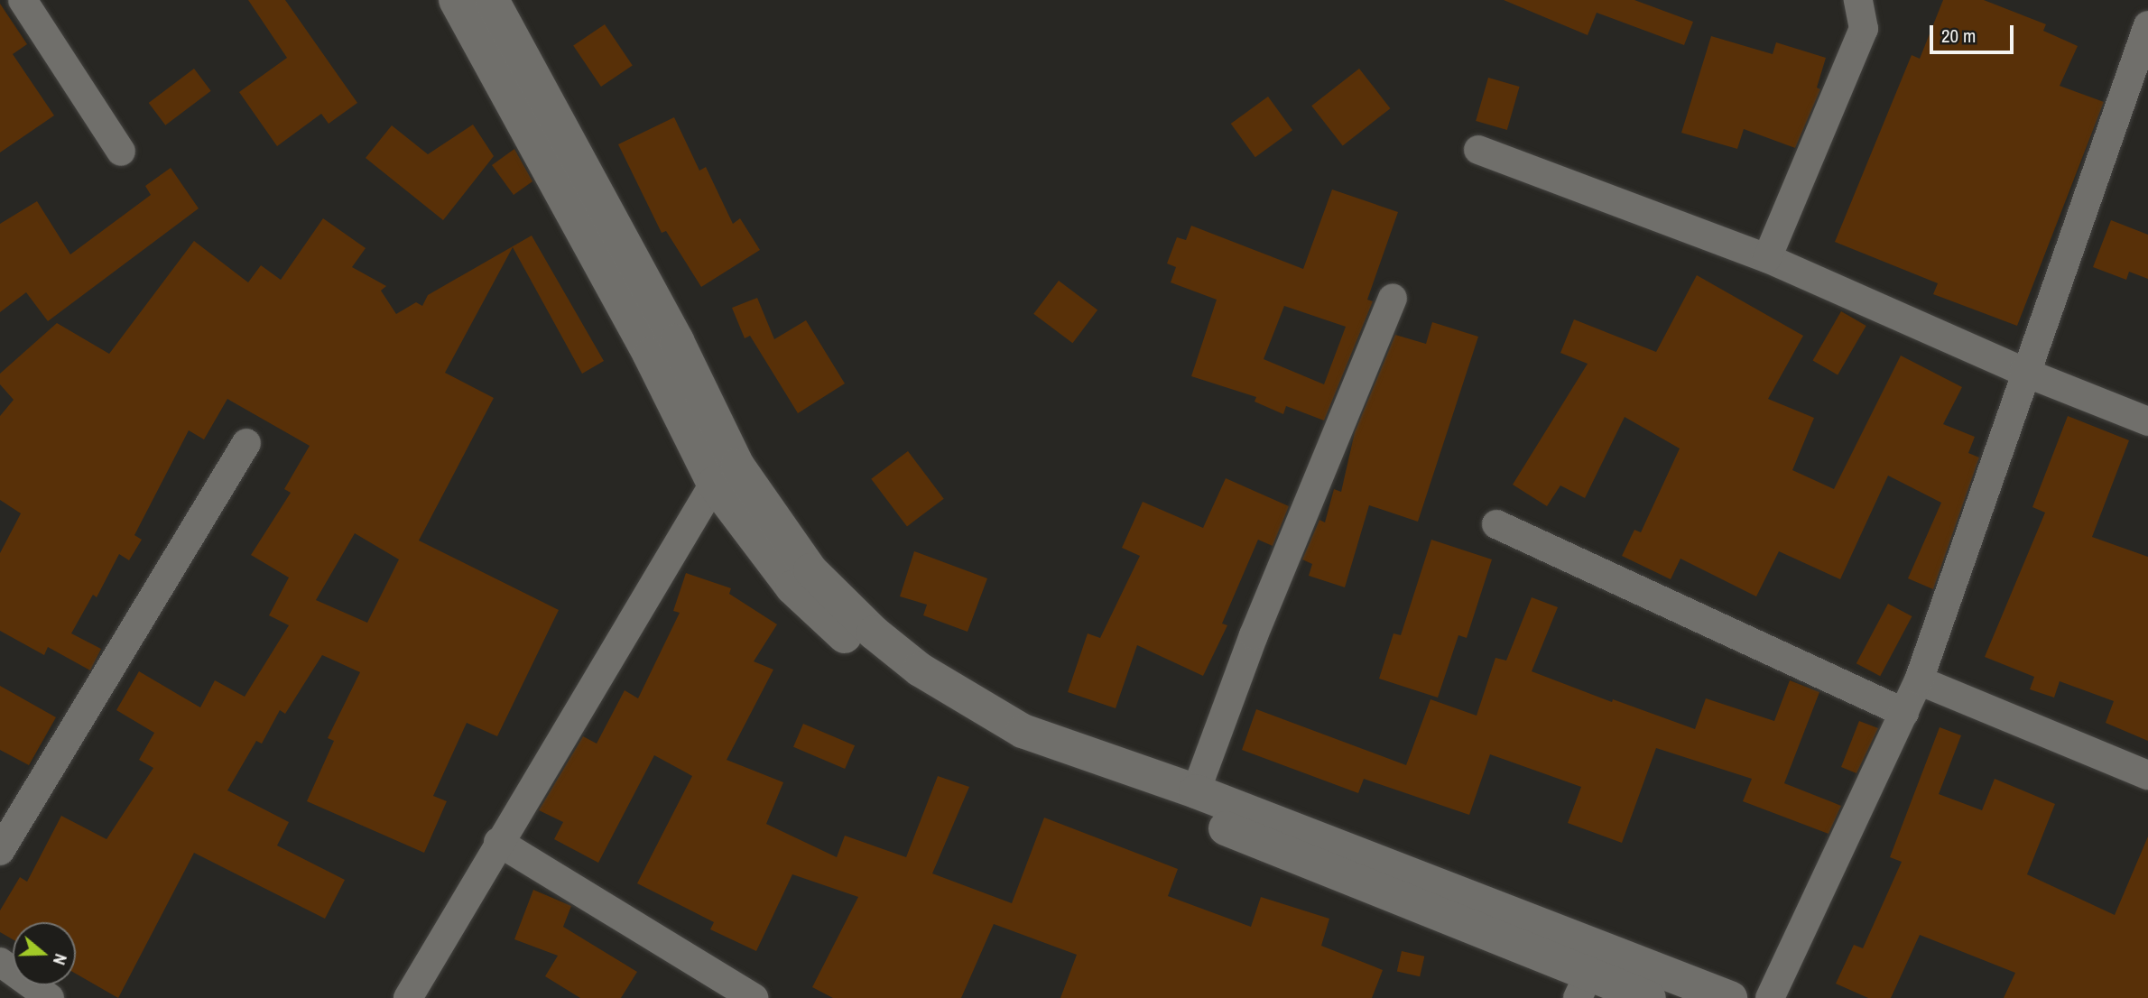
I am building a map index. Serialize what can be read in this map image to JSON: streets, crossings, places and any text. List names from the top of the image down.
{
  "scale_bar": "20 m",
  "north": "right"
}
